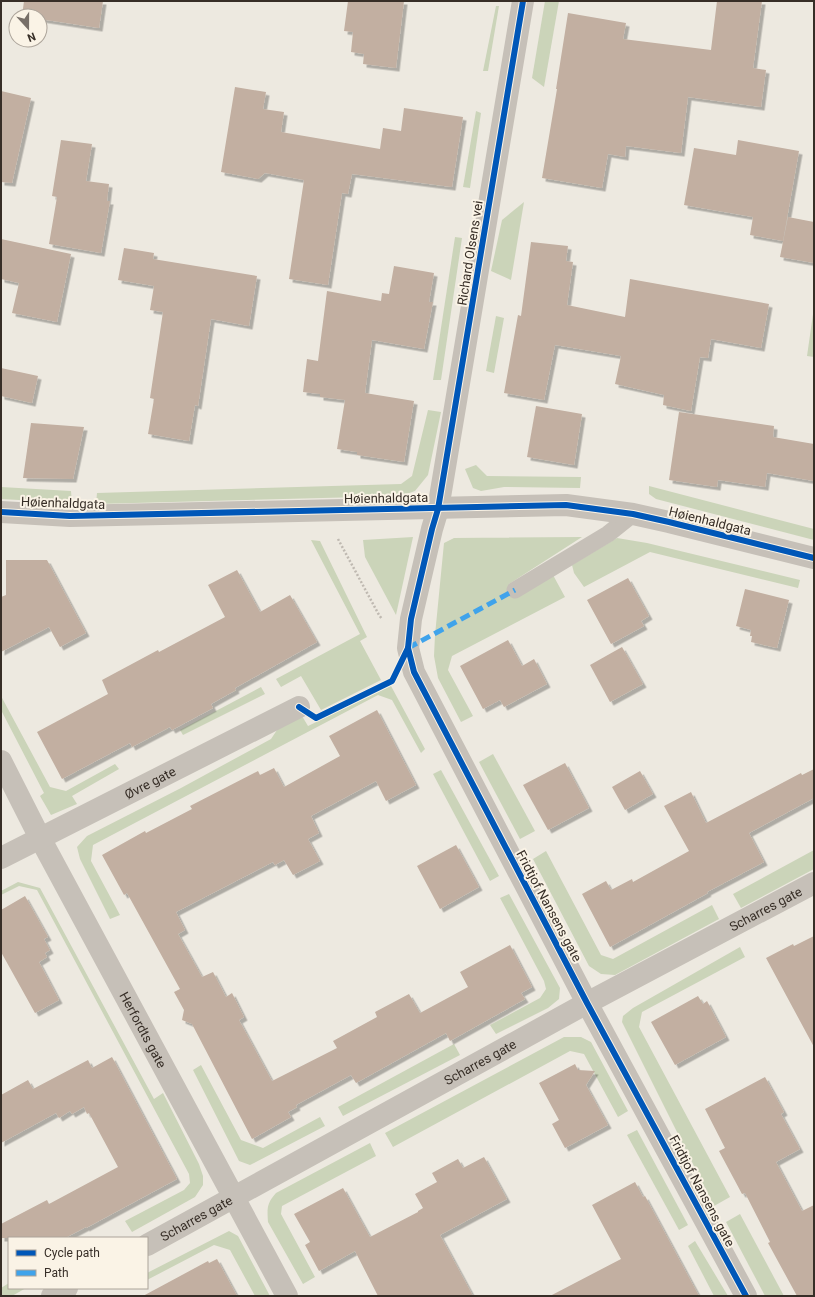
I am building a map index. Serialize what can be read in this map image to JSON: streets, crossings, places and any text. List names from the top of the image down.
{
  "streets": {
    "street": [
      "Richard Olsens vei",
      "Høienhaldgata",
      "Øvre gate",
      "Fridtjof Nansens gate",
      "Scharres gate",
      "Herfordts gate"
    ]
  },
  "crossings": [
    ["Richard Olsens vei", "Høienhaldgata"],
    ["Richard Olsens vei", "Fridtjof Nansens gate"],
    ["Høienhaldgata", "Fridtjof Nansens gate"],
    ["Øvre gate", "Herfordts gate"],
    ["Fridtjof Nansens gate", "Scharres gate"],
    ["Scharres gate", "Herfordts gate"]
  ],
  "legend": ["Cycle path", "Path"],
  "north": "bottom"
}
